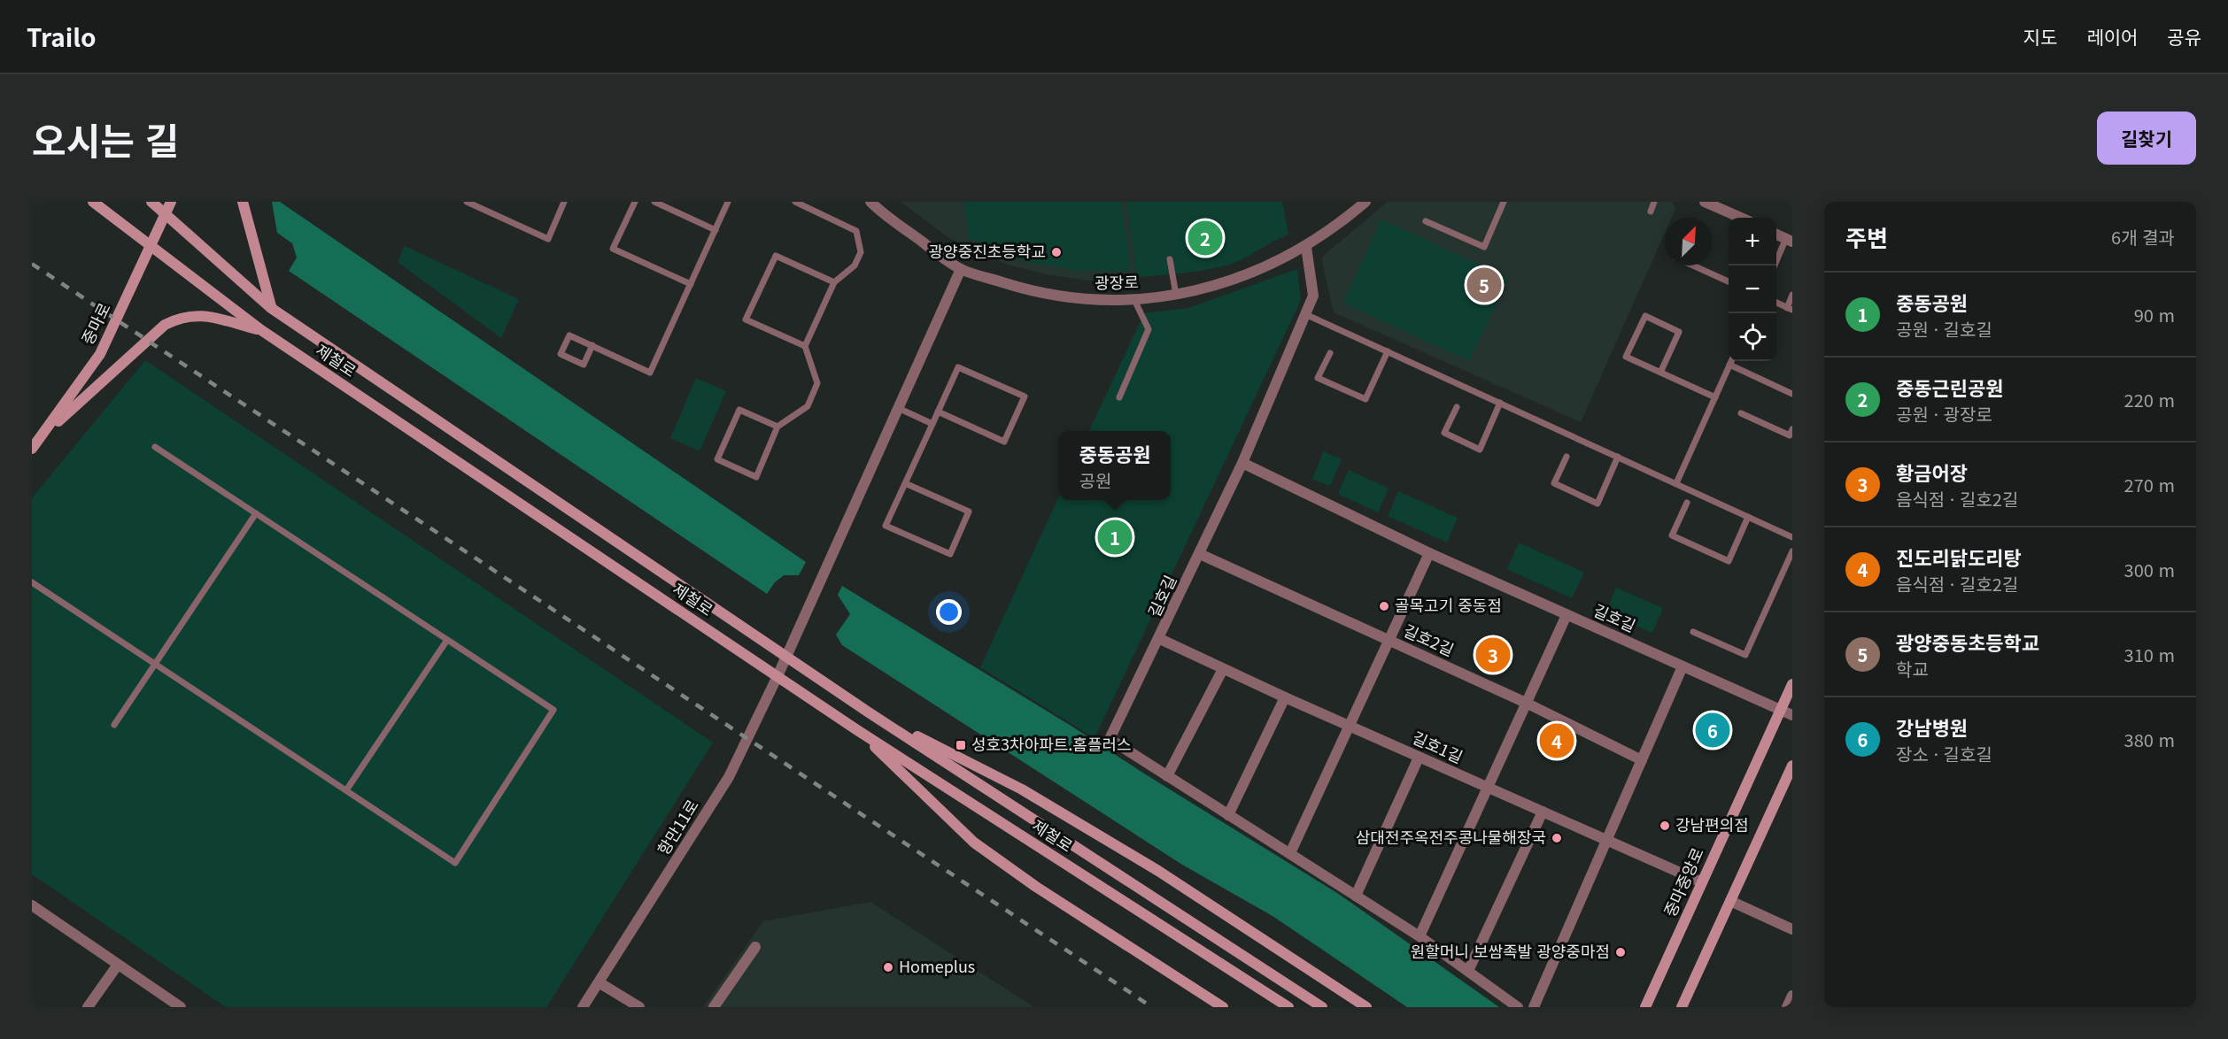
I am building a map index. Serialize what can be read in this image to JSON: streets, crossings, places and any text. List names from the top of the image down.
{
  "streets": {
    "main road": ["중마로", "제철로", "중마중앙로"],
    "street": [
      "광장로",
      "길호길",
      "길호2길",
      "길호1길",
      "항만11로"
    ]
  },
  "crossings": [
    ["광장로", "항만11로"],
    ["중마로", "제철로"],
    ["제철로", "항만11로"],
    ["길호길", "길호2길"],
    ["길호길", "길호1길"],
    ["길호길", "중마중앙로"],
    ["길호1길", "중마중앙로"]
  ],
  "places": {
    "other": [
      "광양중진초등학교",
      "골목고기 중동점",
      "강남편의점",
      "삼대전주옥전주콩나물해장국",
      "원할머니 보쌈족발 광양중마점",
      "Homeplus"
    ],
    "transit": ["성호3차아파트.홈플러스"]
  },
  "north": "top right",
  "page": {
    "header": "Trailo",
    "nav": ["지도", "레이어", "공유"],
    "title": "오시는 길",
    "buttons": "길찾기",
    "heading": ["주변", "6개 결과"],
    "map_buttons": ["+", "−"],
    "pins": [
      "2",
      "5",
      "1",
      "3",
      "6",
      "4"
    ],
    "list": [
      {
        "mark": "1",
        "name": "중동공원",
        "note": "공원 · 길호길",
        "value": "90 m"
      },
      {
        "mark": "2",
        "name": "중동근린공원",
        "note": "공원 · 광장로",
        "value": "220 m"
      },
      {
        "mark": "3",
        "name": "황금어장",
        "note": "음식점 · 길호2길",
        "value": "270 m"
      },
      {
        "mark": "4",
        "name": "진도리닭도리탕",
        "note": "음식점 · 길호2길",
        "value": "300 m"
      },
      {
        "mark": "5",
        "name": "광양중동초등학교",
        "note": "학교",
        "value": "310 m"
      },
      {
        "mark": "6",
        "name": "강남병원",
        "note": "장소 · 길호길",
        "value": "380 m"
      }
    ],
    "popup": ["중동공원", "공원"]
  }
}
